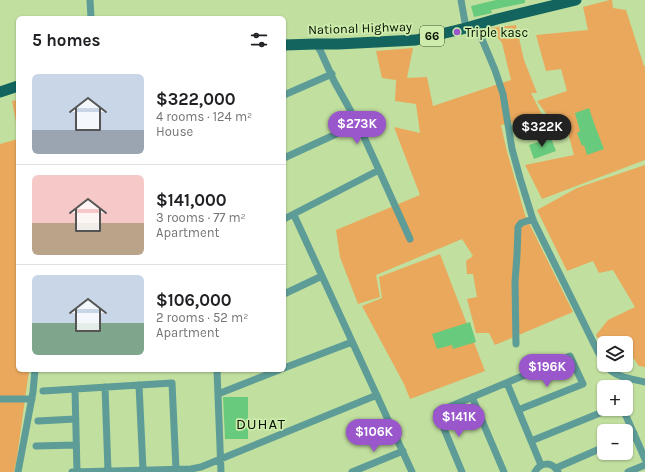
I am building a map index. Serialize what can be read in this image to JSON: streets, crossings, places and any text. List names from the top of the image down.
{
  "streets": {
    "main road": ["National Highway", "66"]
  },
  "districts": ["DUHAT"],
  "places": ["Triple kasc"],
  "page": {
    "heading": "5 homes",
    "list": [
      {
        "name": "$322,000",
        "note": "4 rooms · 124 m² · House"
      },
      {
        "name": "$141,000",
        "note": "3 rooms · 77 m² · Apartment"
      },
      {
        "name": "$106,000",
        "note": "2 rooms · 52 m² · Apartment"
      }
    ],
    "price": [
      "$273K",
      "$322K",
      "$196K",
      "$141K",
      "$106K"
    ],
    "map_buttons": ["+", "−"]
  }
}
